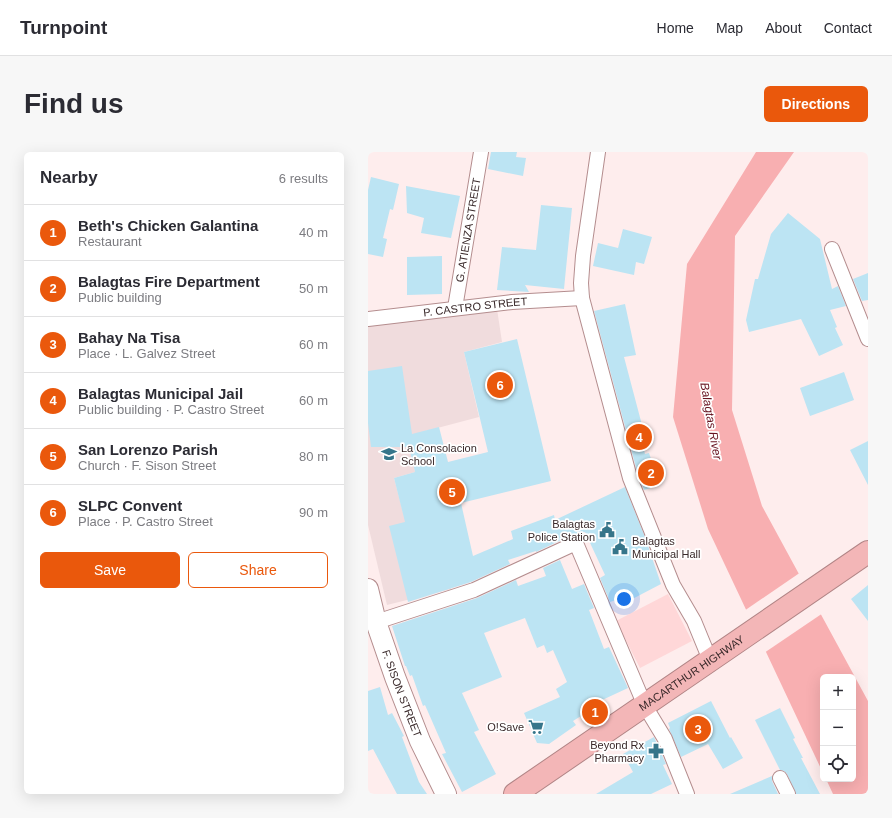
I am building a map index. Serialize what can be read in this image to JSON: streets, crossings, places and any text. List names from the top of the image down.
{
  "streets": {
    "highway": ["MACARTHUR HIGHWAY"],
    "street": ["G. ATIENZA STREET", "P. CASTRO STREET", "F. SISON STREET"]
  },
  "crossings": [
    ["G. ATIENZA STREET", "P. CASTRO STREET"]
  ],
  "water": ["Balagtas River"],
  "places": {
    "school or university": ["La Consolacion School"],
    "public building": ["Balagtas Police Station", "Balagtas Municipal Hall"],
    "supermarket": ["O!Save"],
    "pharmacy": ["Beyond Rx Pharmacy"]
  },
  "page": {
    "header": "Turnpoint",
    "nav": [
      "Home",
      "Map",
      "About",
      "Contact"
    ],
    "buttons": [
      "Directions",
      ["Save", "Share"]
    ],
    "title": "Find us",
    "heading": ["Nearby", "6 results"],
    "list": [
      {
        "mark": "1",
        "name": "Beth's Chicken Galantina",
        "note": "Restaurant",
        "value": "40 m"
      },
      {
        "mark": "2",
        "name": "Balagtas Fire Department",
        "note": "Public building",
        "value": "50 m"
      },
      {
        "mark": "3",
        "name": "Bahay Na Tisa",
        "note": "Place · L. Galvez Street",
        "value": "60 m"
      },
      {
        "mark": "4",
        "name": "Balagtas Municipal Jail",
        "note": "Public building · P. Castro Street",
        "value": "60 m"
      },
      {
        "mark": "5",
        "name": "San Lorenzo Parish",
        "note": "Church · F. Sison Street",
        "value": "80 m"
      },
      {
        "mark": "6",
        "name": "SLPC Convent",
        "note": "Place · P. Castro Street",
        "value": "90 m"
      }
    ],
    "pins": [
      "6",
      "4",
      "2",
      "5",
      "1",
      "3"
    ],
    "map_buttons": ["+", "−"]
  }
}
